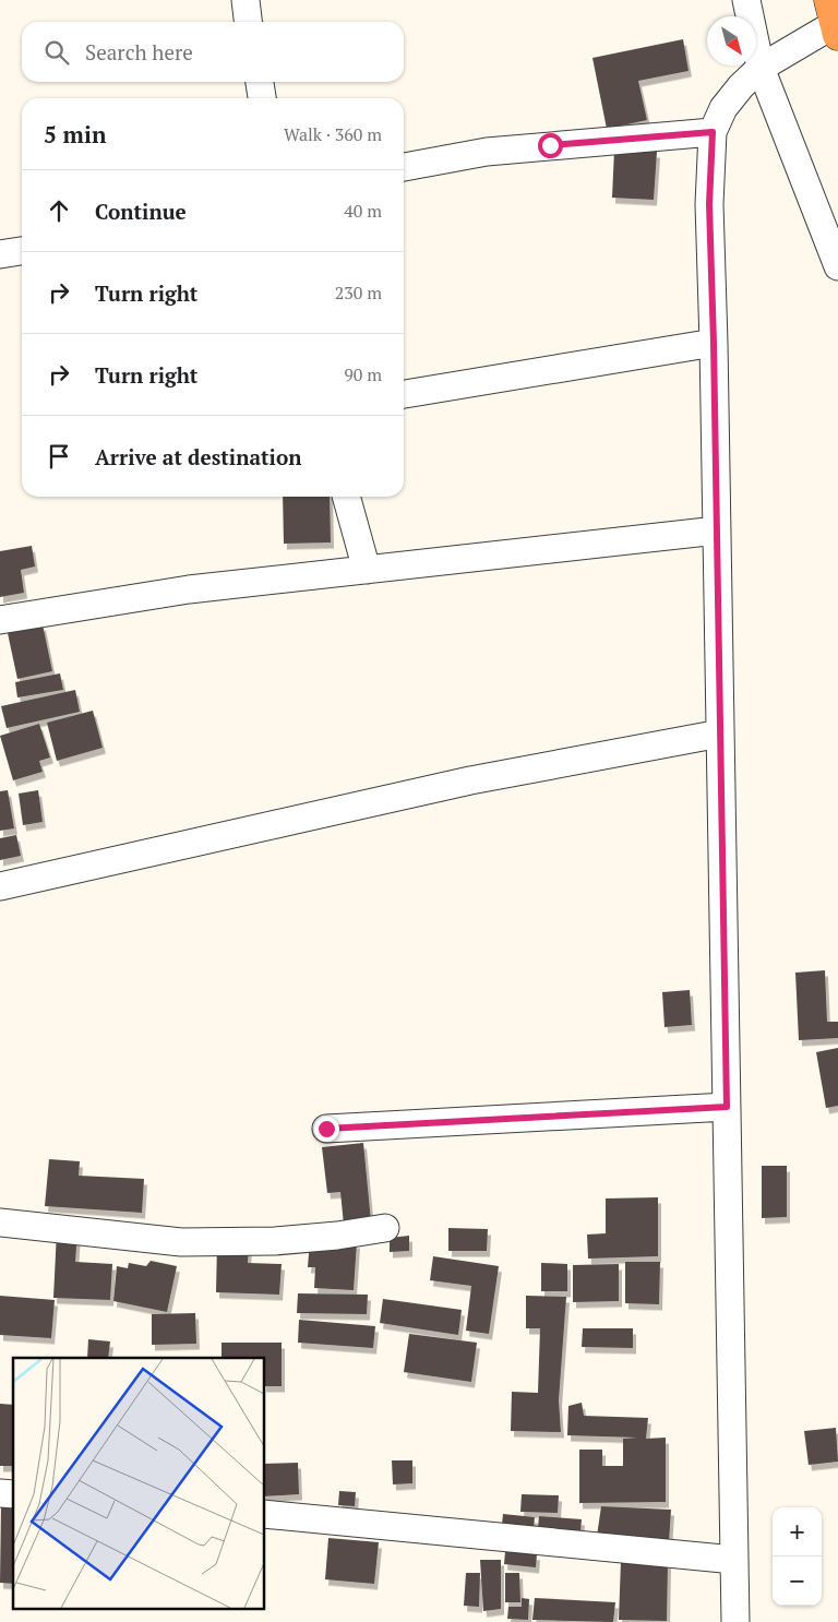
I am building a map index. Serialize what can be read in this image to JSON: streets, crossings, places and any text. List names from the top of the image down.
{
  "north": "bottom right",
  "page": {
    "search": "Search here",
    "heading": ["5 min", "Walk · 360 m"],
    "list": [
      ["Continue", "40 m"],
      ["Turn right", "230 m"],
      ["Turn right", "90 m"],
      "Arrive at destination"
    ],
    "map_buttons": ["+", "−"]
  }
}
